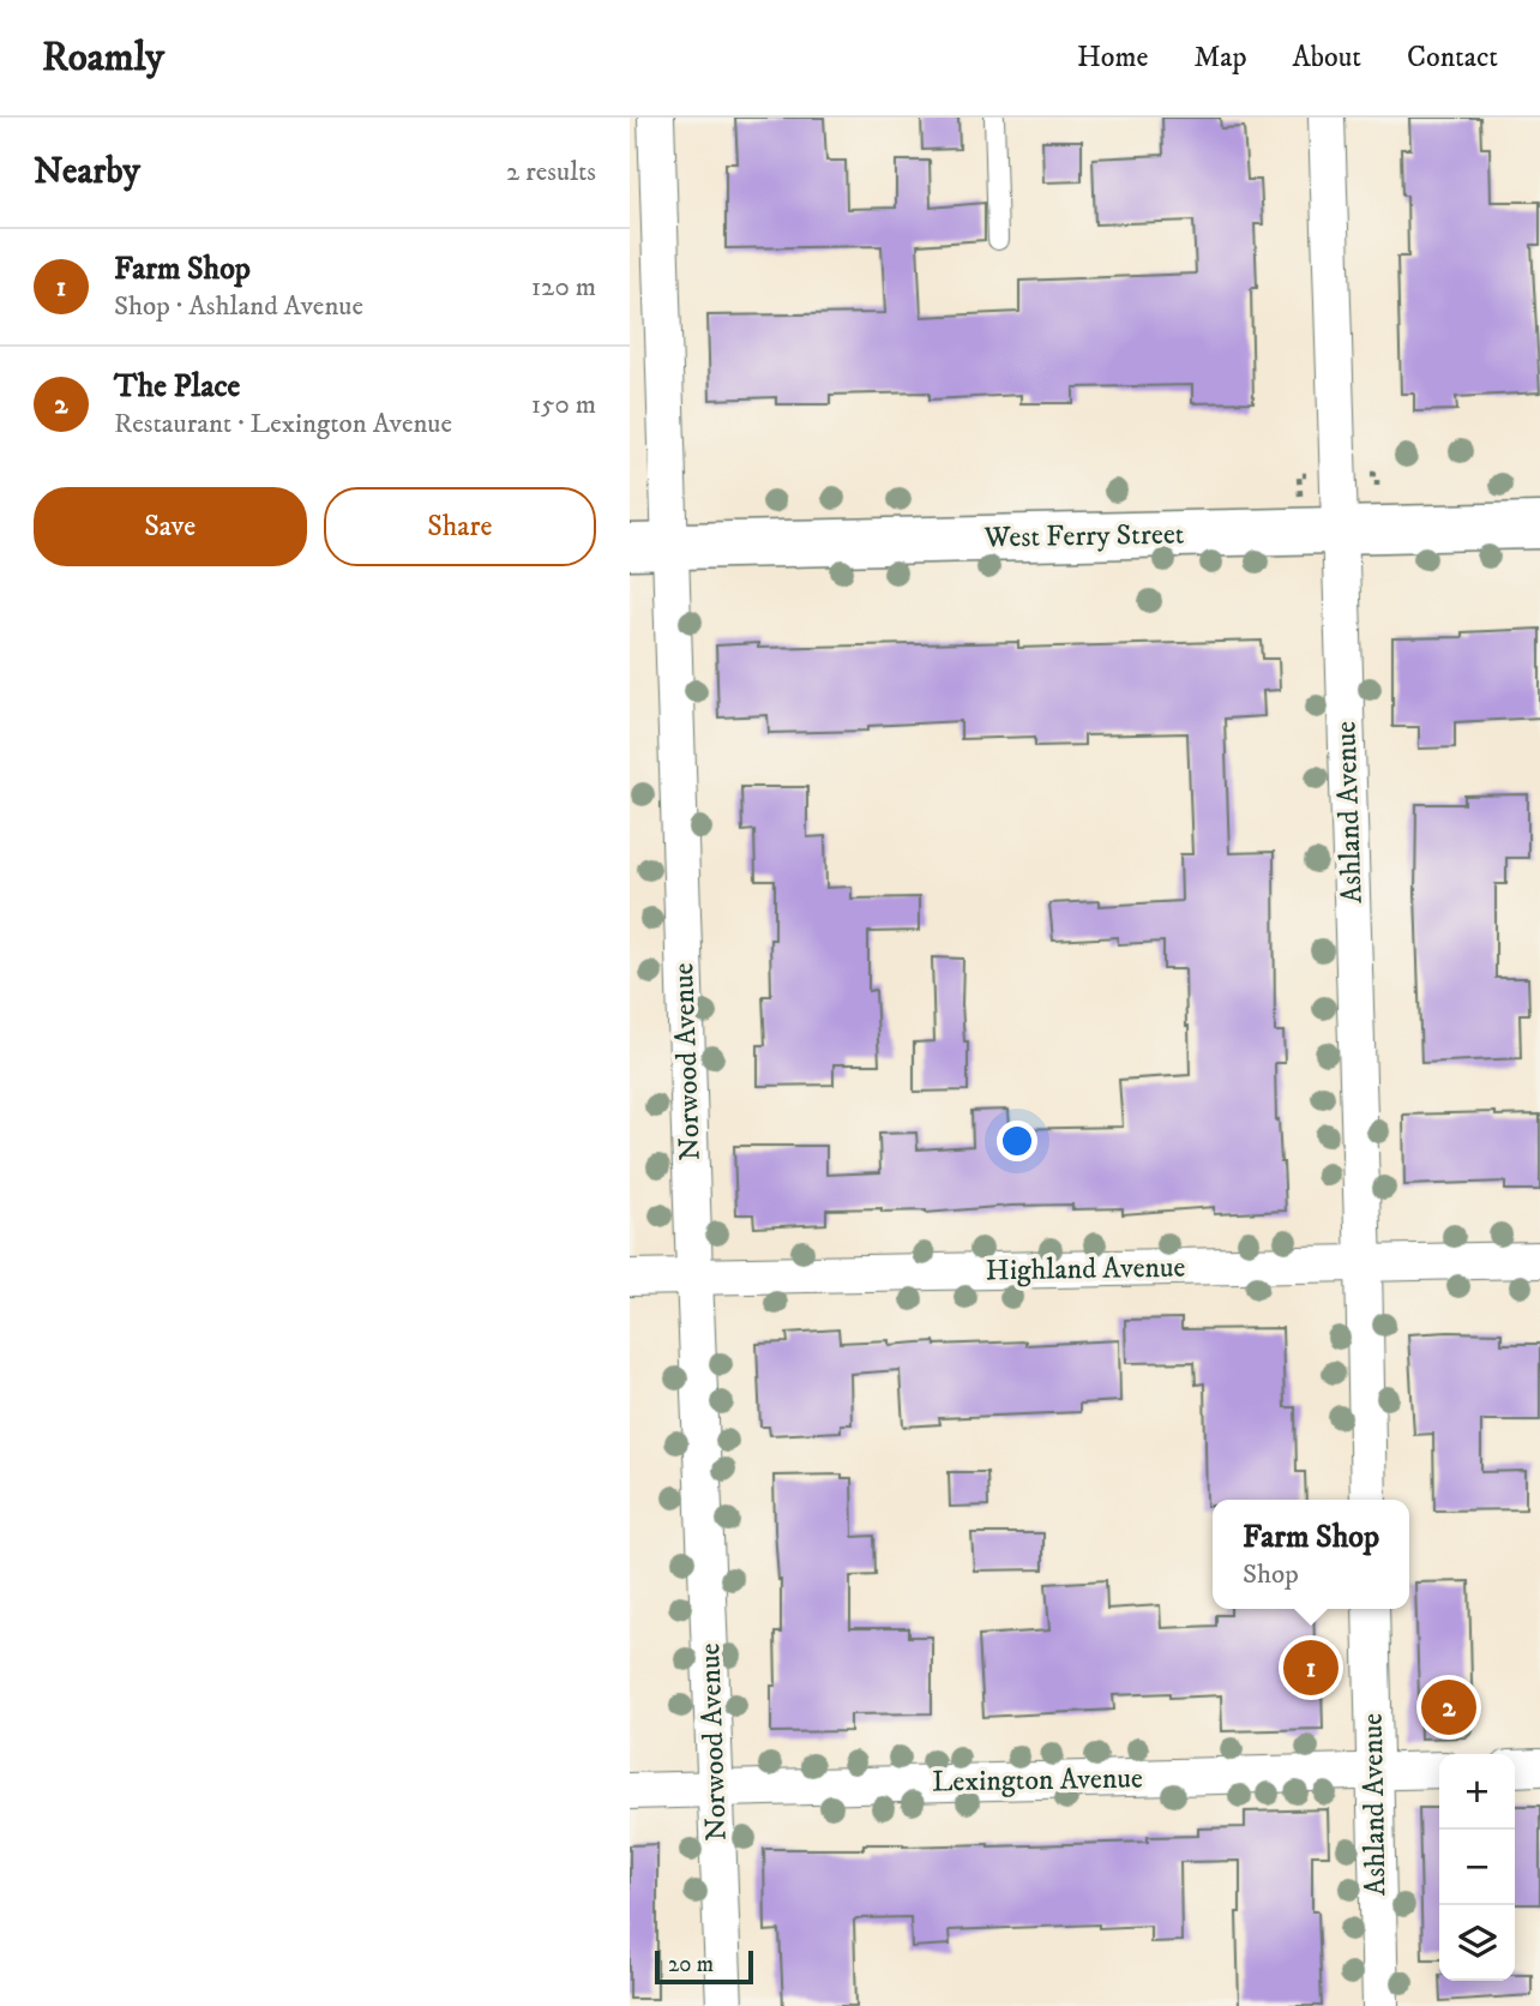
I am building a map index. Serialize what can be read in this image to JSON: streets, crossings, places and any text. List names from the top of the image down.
{
  "streets": {
    "street": [
      "West Ferry Street",
      "Ashland Avenue",
      "Norwood Avenue",
      "Highland Avenue",
      "Lexington Avenue"
    ]
  },
  "crossings": [
    ["West Ferry Street", "Ashland Avenue"],
    ["West Ferry Street", "Norwood Avenue"],
    ["Ashland Avenue", "Highland Avenue"],
    ["Ashland Avenue", "Lexington Avenue"],
    ["Norwood Avenue", "Highland Avenue"],
    ["Norwood Avenue", "Lexington Avenue"]
  ],
  "scale_bar": "20 m",
  "page": {
    "header": "Roamly",
    "nav": [
      "Home",
      "Map",
      "About",
      "Contact"
    ],
    "heading": ["Nearby", "2 results"],
    "list": [
      {
        "mark": "1",
        "name": "Farm Shop",
        "note": "Shop · Ashland Avenue",
        "value": "120 m"
      },
      {
        "mark": "2",
        "name": "The Place",
        "note": "Restaurant · Lexington Avenue",
        "value": "150 m"
      }
    ],
    "buttons": ["Save", "Share"],
    "popup": ["Farm Shop", "Shop"],
    "pins": ["1", "2"],
    "map_buttons": ["+", "−"],
    "scale": "20 m"
  }
}
